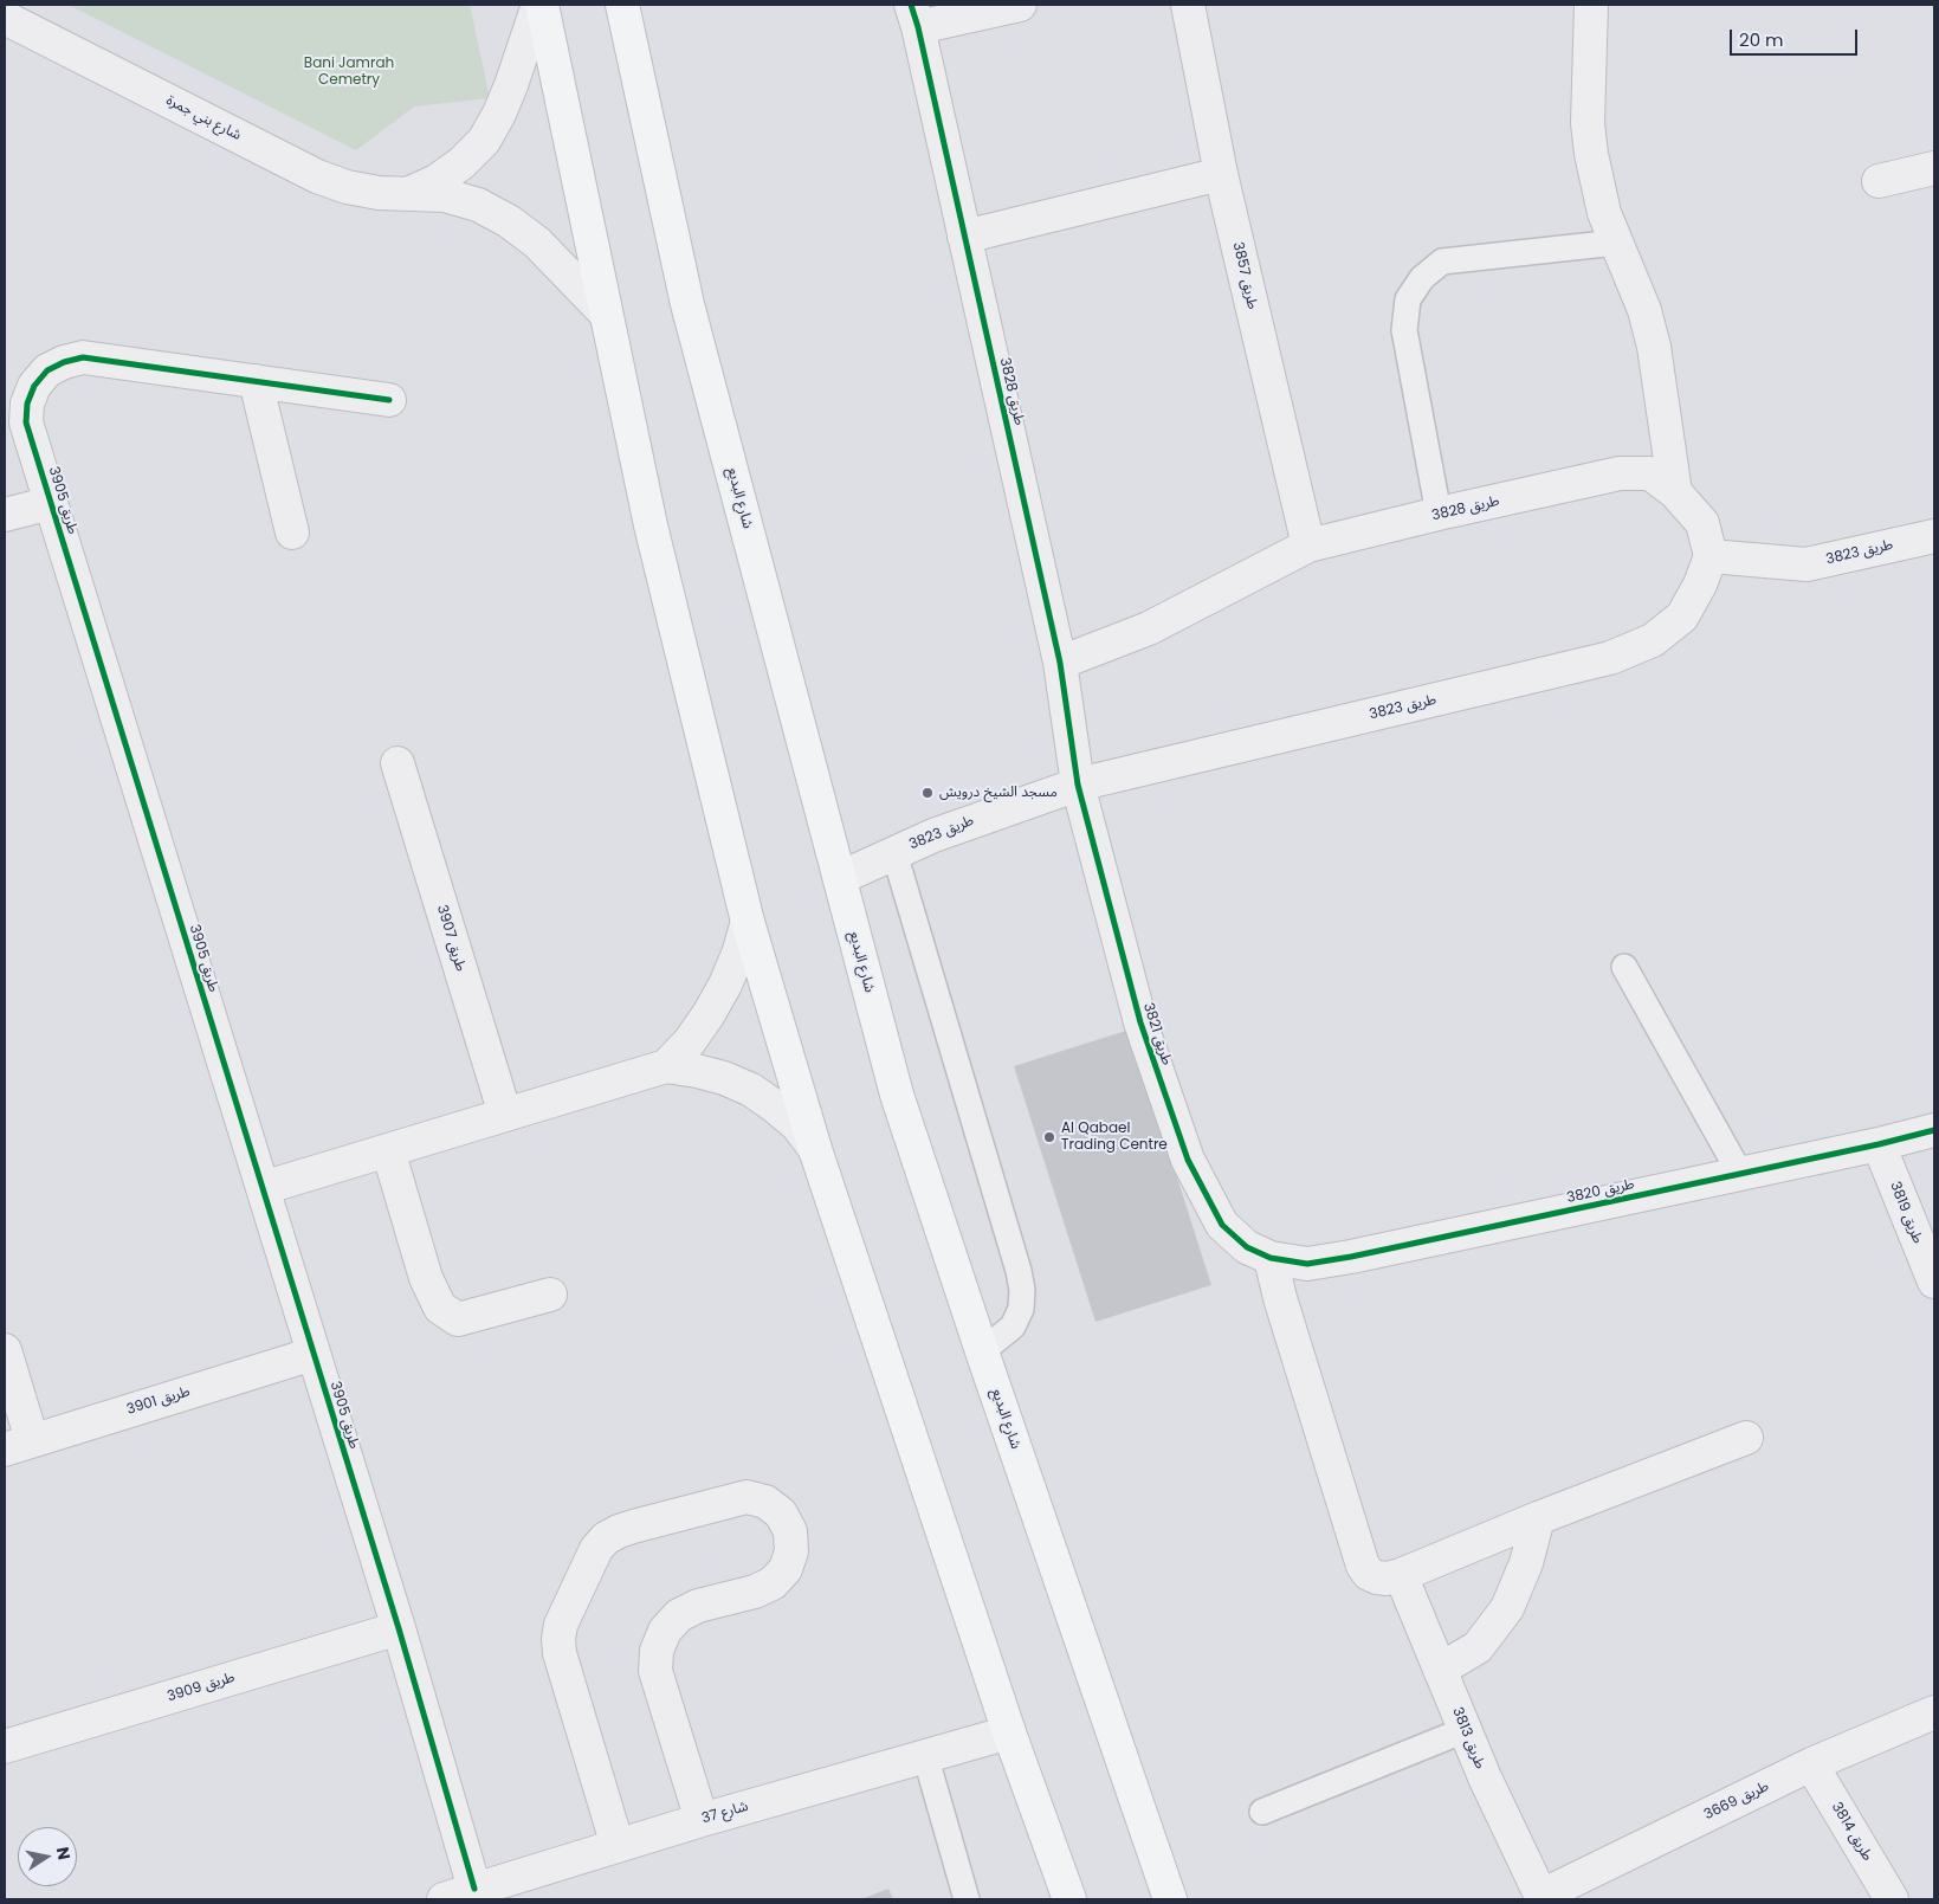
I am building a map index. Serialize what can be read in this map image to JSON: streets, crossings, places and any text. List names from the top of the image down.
{
  "streets": {
    "main road": ["شارع البديع"],
    "street": [
      "شارع بني جمرة",
      "طريق 3857",
      "طريق 3828",
      "طريق 3905",
      "طريق 3823",
      "طريق 3907",
      "طريق 3821",
      "طريق 3820",
      "طريق 3819",
      "طريق 3901",
      "طريق 3909",
      "طريق 3813",
      "طريق 3669",
      "شارع 37",
      "طريق 3814"
    ]
  },
  "crossings": [
    ["طريق 3857", "طريق 3828"],
    ["طريق 3828", "طريق 3823"],
    ["طريق 3828", "طريق 3821"],
    ["شارع البديع", "طريق 3823"],
    ["طريق 3905", "طريق 3901"],
    ["طريق 3905", "طريق 3909"],
    ["طريق 3905", "شارع 37"],
    ["طريق 3823", "طريق 3821"],
    ["طريق 3821", "طريق 3820"],
    ["طريق 3820", "طريق 3819"],
    ["طريق 3813", "طريق 3669"],
    ["طريق 3669", "طريق 3814"]
  ],
  "parks": ["Bani Jamrah Cemetry"],
  "places": ["مسجد الشيخ درويش", "Al Qabael Trading Centre"],
  "scale_bar": "20 m",
  "north": "right"
}
